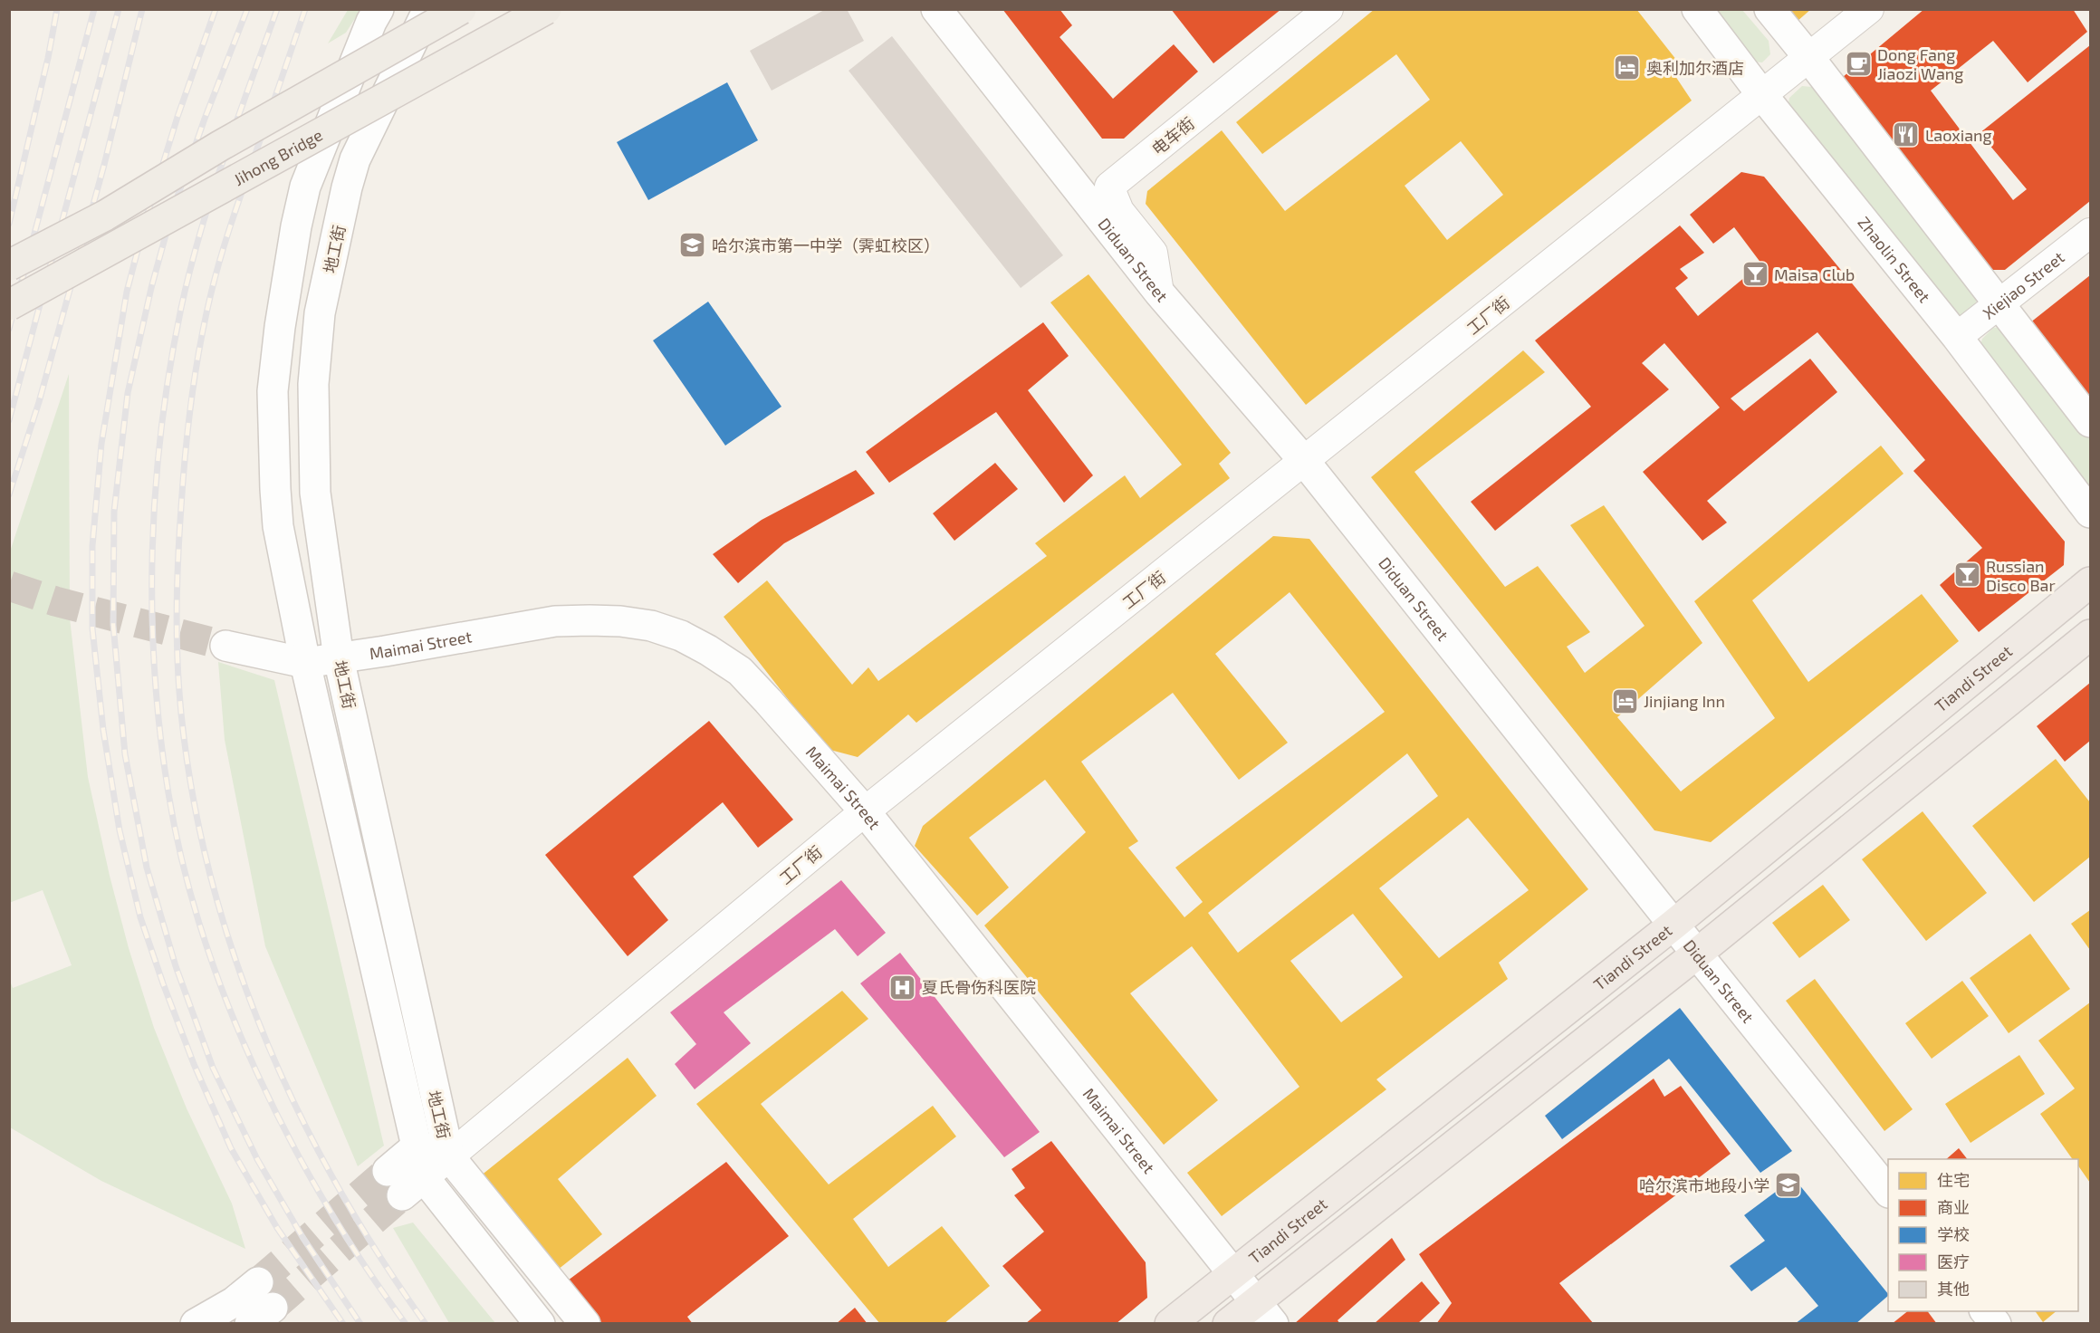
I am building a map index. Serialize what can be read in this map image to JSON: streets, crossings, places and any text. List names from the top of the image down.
{
  "streets": {
    "highway": ["Tiandi Street"],
    "main road": [
      "Jihong Bridge",
      "地工街",
      "Diduan Street",
      "Zhaolin Street",
      "Maimai Street"
    ],
    "street": ["电车街", "Xiejiao Street", "工厂街"]
  },
  "crossings": [
    ["电车街", "Diduan Street"],
    ["地工街", "工厂街"],
    ["地工街", "Maimai Street"],
    ["Diduan Street", "工厂街"],
    ["Diduan Street", "Tiandi Street"],
    ["Zhaolin Street", "Xiejiao Street"],
    ["Zhaolin Street", "工厂街"],
    ["工厂街", "Maimai Street"],
    ["Maimai Street", "Tiandi Street"]
  ],
  "places": {
    "cafe": ["Dong Fang Jiaozi Wang"],
    "hotel": ["奥利加尔酒店", "Jinjiang Inn"],
    "restaurant": ["Laoxiang"],
    "school or university": ["哈尔滨市第一中学（霁虹校区）", "哈尔滨市地段小学"],
    "bar": ["Maisa Club", "Russian Disco Bar"],
    "hospital": ["夏氏骨伤科医院"]
  },
  "legend": [
    "住宅",
    "商业",
    "学校",
    "医疗",
    "其他"
  ]
}
